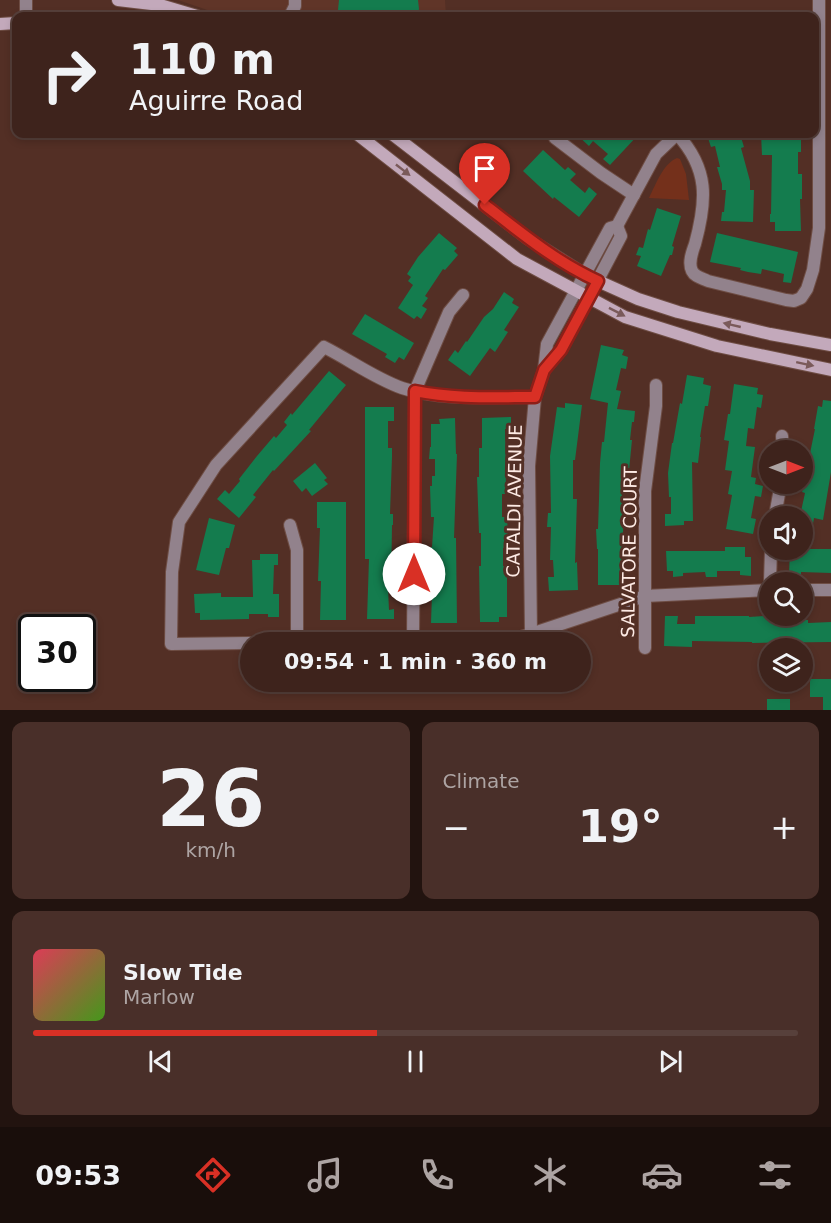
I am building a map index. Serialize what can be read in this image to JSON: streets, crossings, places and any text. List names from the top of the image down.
{
  "streets": {
    "street": ["CATALDI AVENUE", "SALVATORE COURT"]
  },
  "north": "right",
  "page": {
    "turn": ["110 m", "Aguirre Road"],
    "limit": "30",
    "trip": "09:54 · 1 min · 360 m",
    "tile": [
      ["26", "km/h"],
      "Climate"
    ],
    "heat": ["−", "19°", "+"],
    "song": ["Slow Tide", "Marlow"],
    "tabs": "09:53"
  }
}
